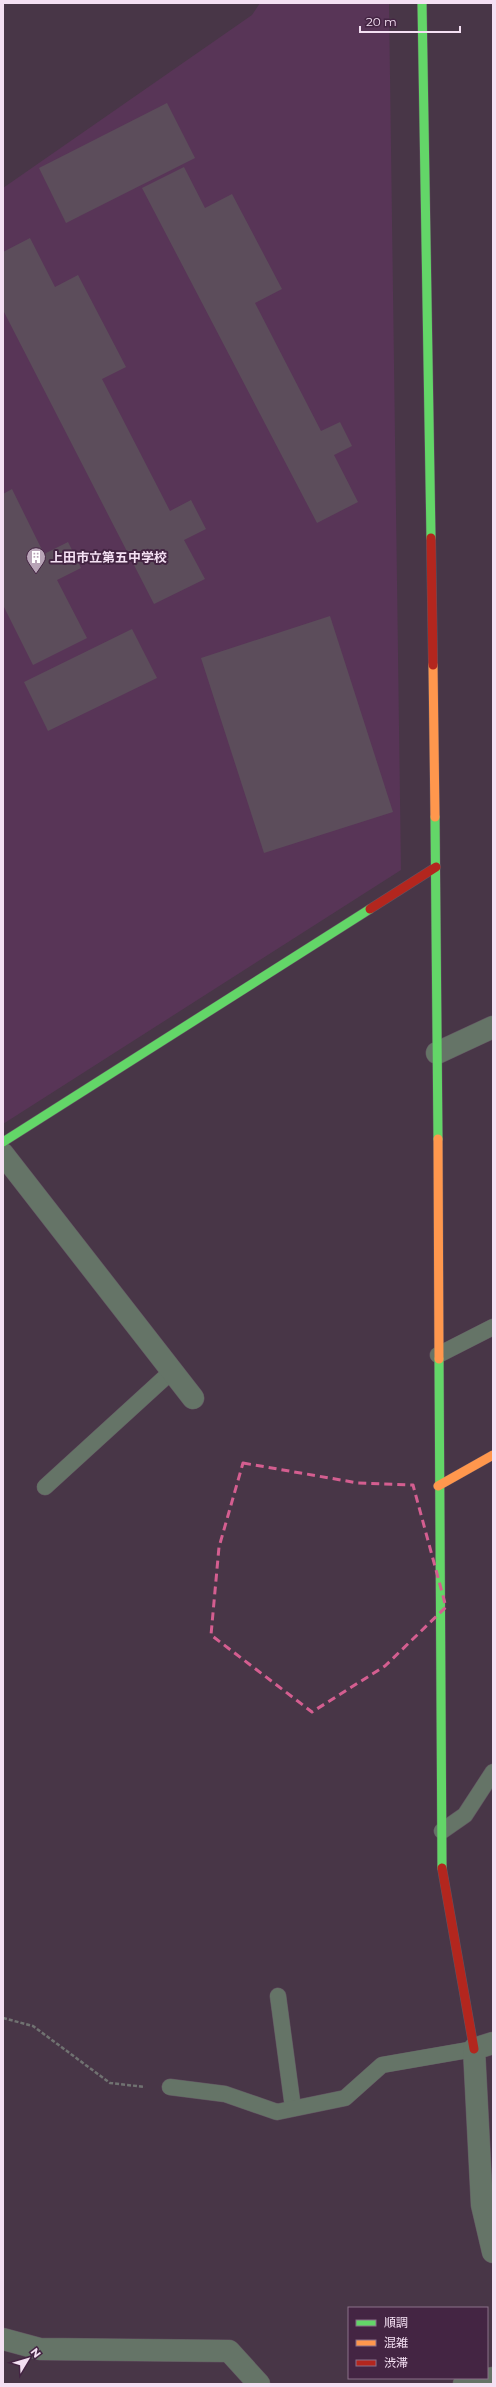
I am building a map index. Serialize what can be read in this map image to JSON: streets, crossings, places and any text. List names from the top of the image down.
{
  "places": {
    "building": ["上田市立第五中学校"]
  },
  "legend": ["順調", "混雑", "渋滞"],
  "scale_bar": "20 m",
  "north": "top right"
}
